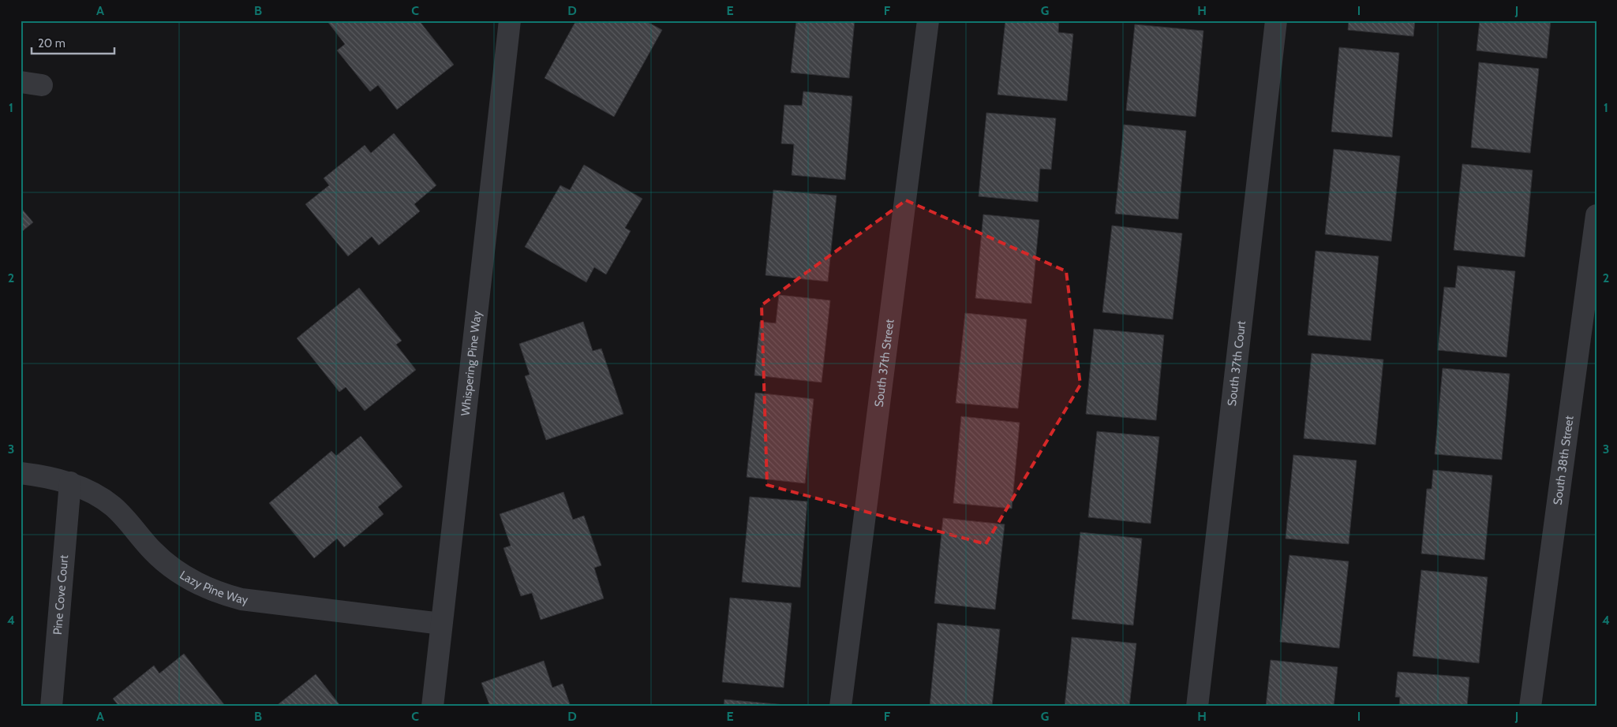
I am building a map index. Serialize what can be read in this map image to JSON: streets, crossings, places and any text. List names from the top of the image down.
{
  "streets": {
    "street": [
      "Whispering Pine Way",
      "South 37th Street",
      "South 37th Court",
      "South 38th Street",
      "Lazy Pine Way",
      "Pine Cove Court"
    ]
  },
  "crossings": [
    ["Whispering Pine Way", "Lazy Pine Way"],
    ["Lazy Pine Way", "Pine Cove Court"]
  ],
  "scale_bar": "20 m",
  "grid": {
    "columns": [
      "A",
      "B",
      "C",
      "D",
      "E",
      "F",
      "G",
      "H",
      "I",
      "J"
    ],
    "rows": [
      "1",
      "2",
      "3",
      "4"
    ]
  }
}
